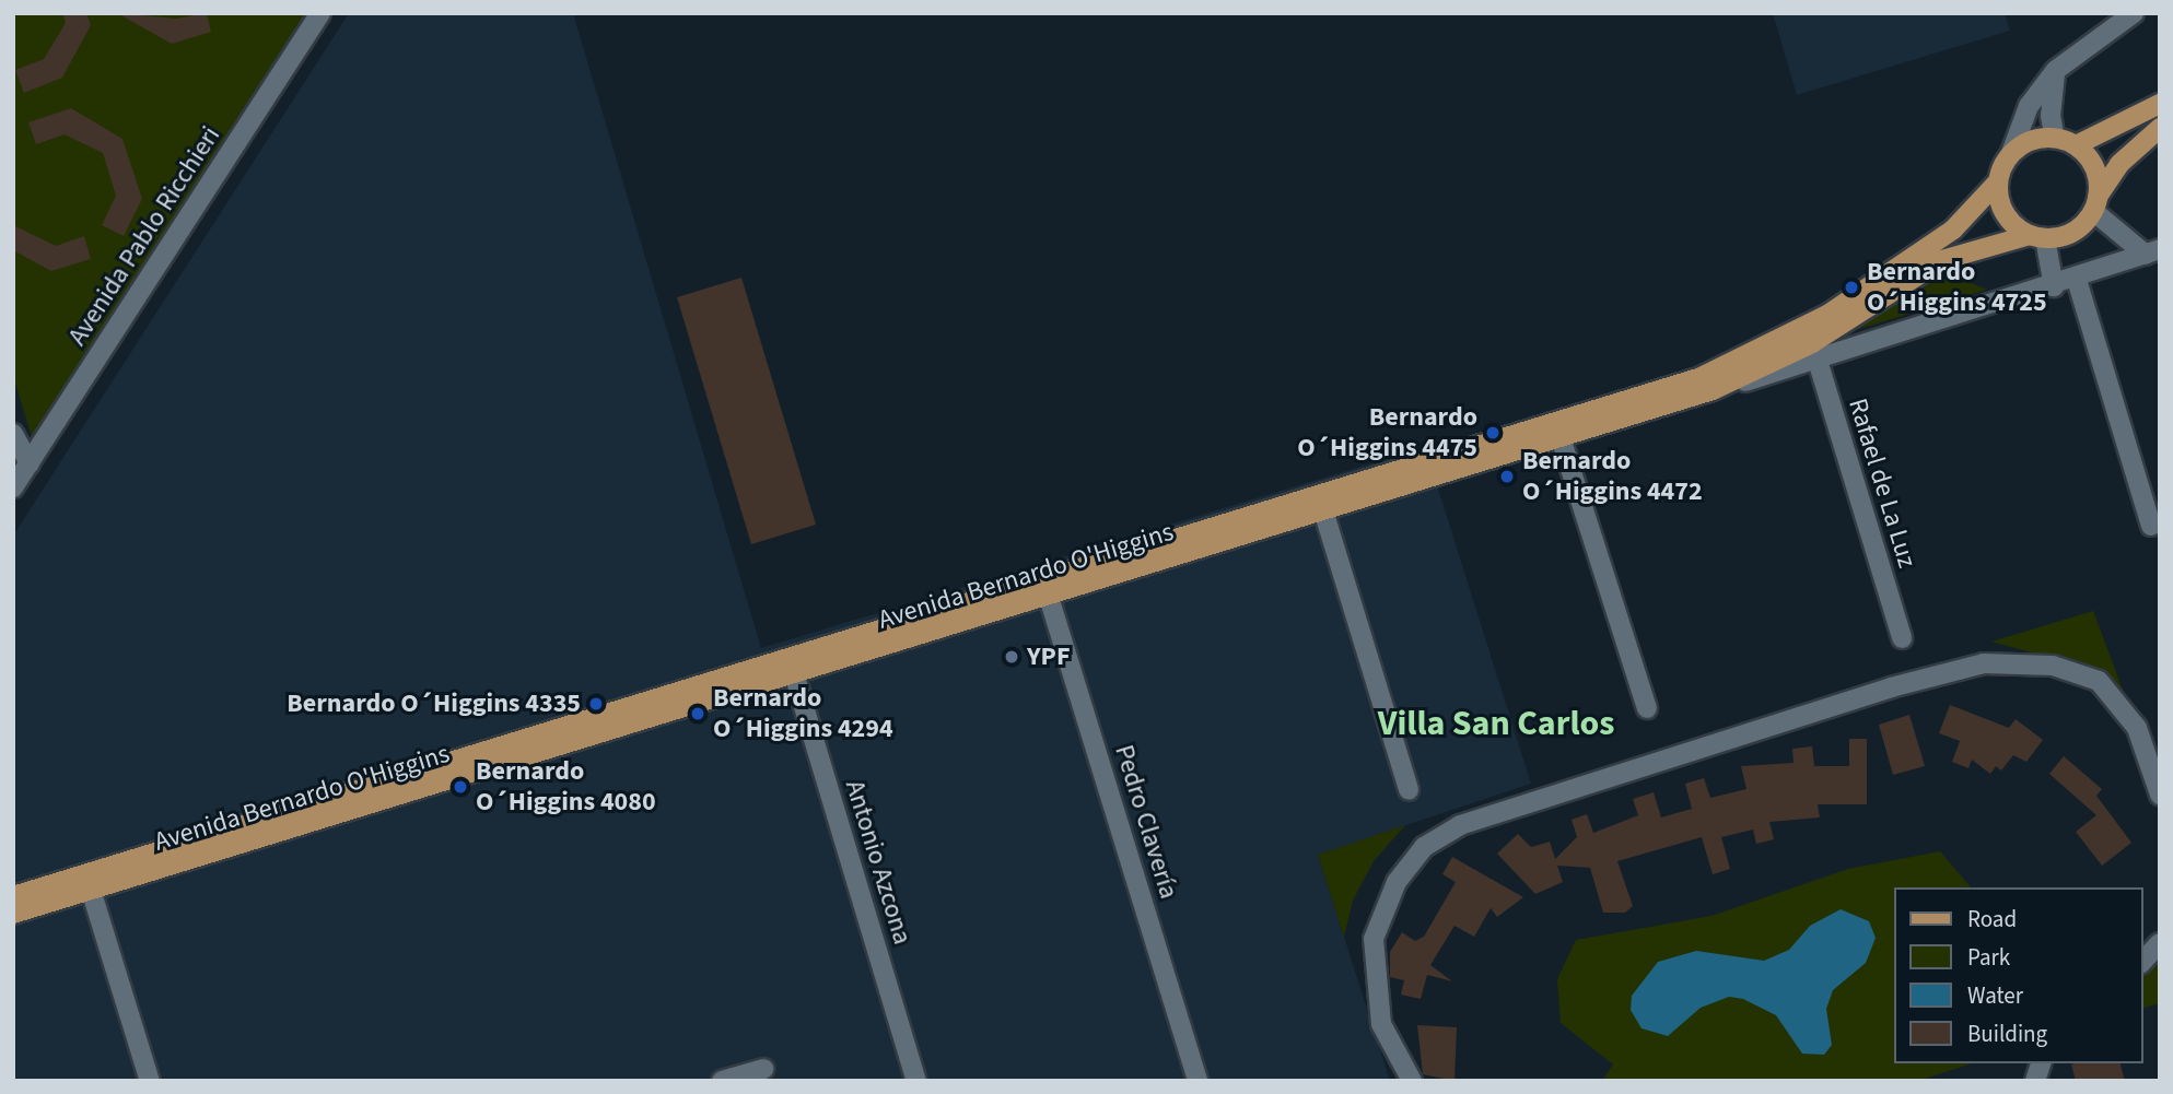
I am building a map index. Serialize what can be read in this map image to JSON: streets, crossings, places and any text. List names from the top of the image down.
{
  "streets": {
    "main road": ["Avenida Bernardo O'Higgins"],
    "street": [
      "Avenida Pablo Ricchieri",
      "Rafael de La Luz",
      "Pedro Clavería",
      "Antonio Azcona"
    ]
  },
  "crossings": [
    ["Rafael de La Luz", "Avenida Bernardo O'Higgins"],
    ["Avenida Bernardo O'Higgins", "Pedro Clavería"],
    ["Avenida Bernardo O'Higgins", "Antonio Azcona"]
  ],
  "districts": ["Villa San Carlos"],
  "places": [
    "Bernardo O´Higgins 4725",
    "Bernardo O´Higgins 4475",
    "Bernardo O´Higgins 4472",
    "YPF",
    "Bernardo O´Higgins 4335",
    "Bernardo O´Higgins 4294",
    "Bernardo O´Higgins 4080"
  ],
  "legend": [
    "Road",
    "Park",
    "Water",
    "Building"
  ]
}
